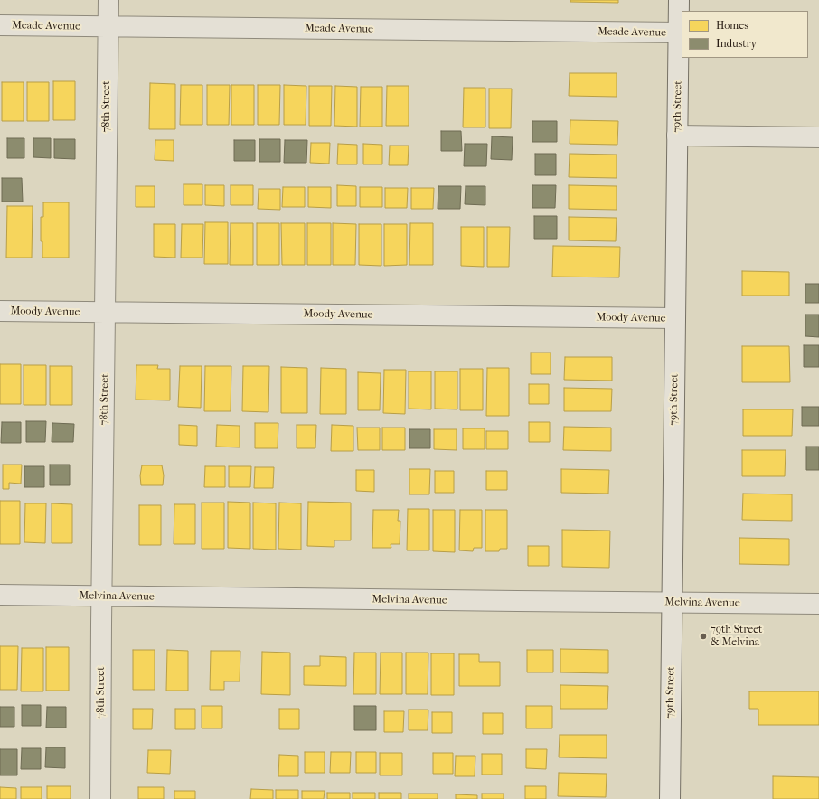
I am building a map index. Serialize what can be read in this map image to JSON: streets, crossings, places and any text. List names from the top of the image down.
{
  "streets": {
    "street": [
      "Meade Avenue",
      "78th Street",
      "79th Street",
      "Moody Avenue",
      "Melvina Avenue"
    ]
  },
  "crossings": [
    ["Meade Avenue", "78th Street"],
    ["Meade Avenue", "79th Street"],
    ["78th Street", "Moody Avenue"],
    ["78th Street", "Melvina Avenue"],
    ["79th Street", "Moody Avenue"],
    ["79th Street", "Melvina Avenue"]
  ],
  "places": ["79th Street & Melvina"],
  "legend": ["Homes", "Industry"]
}
